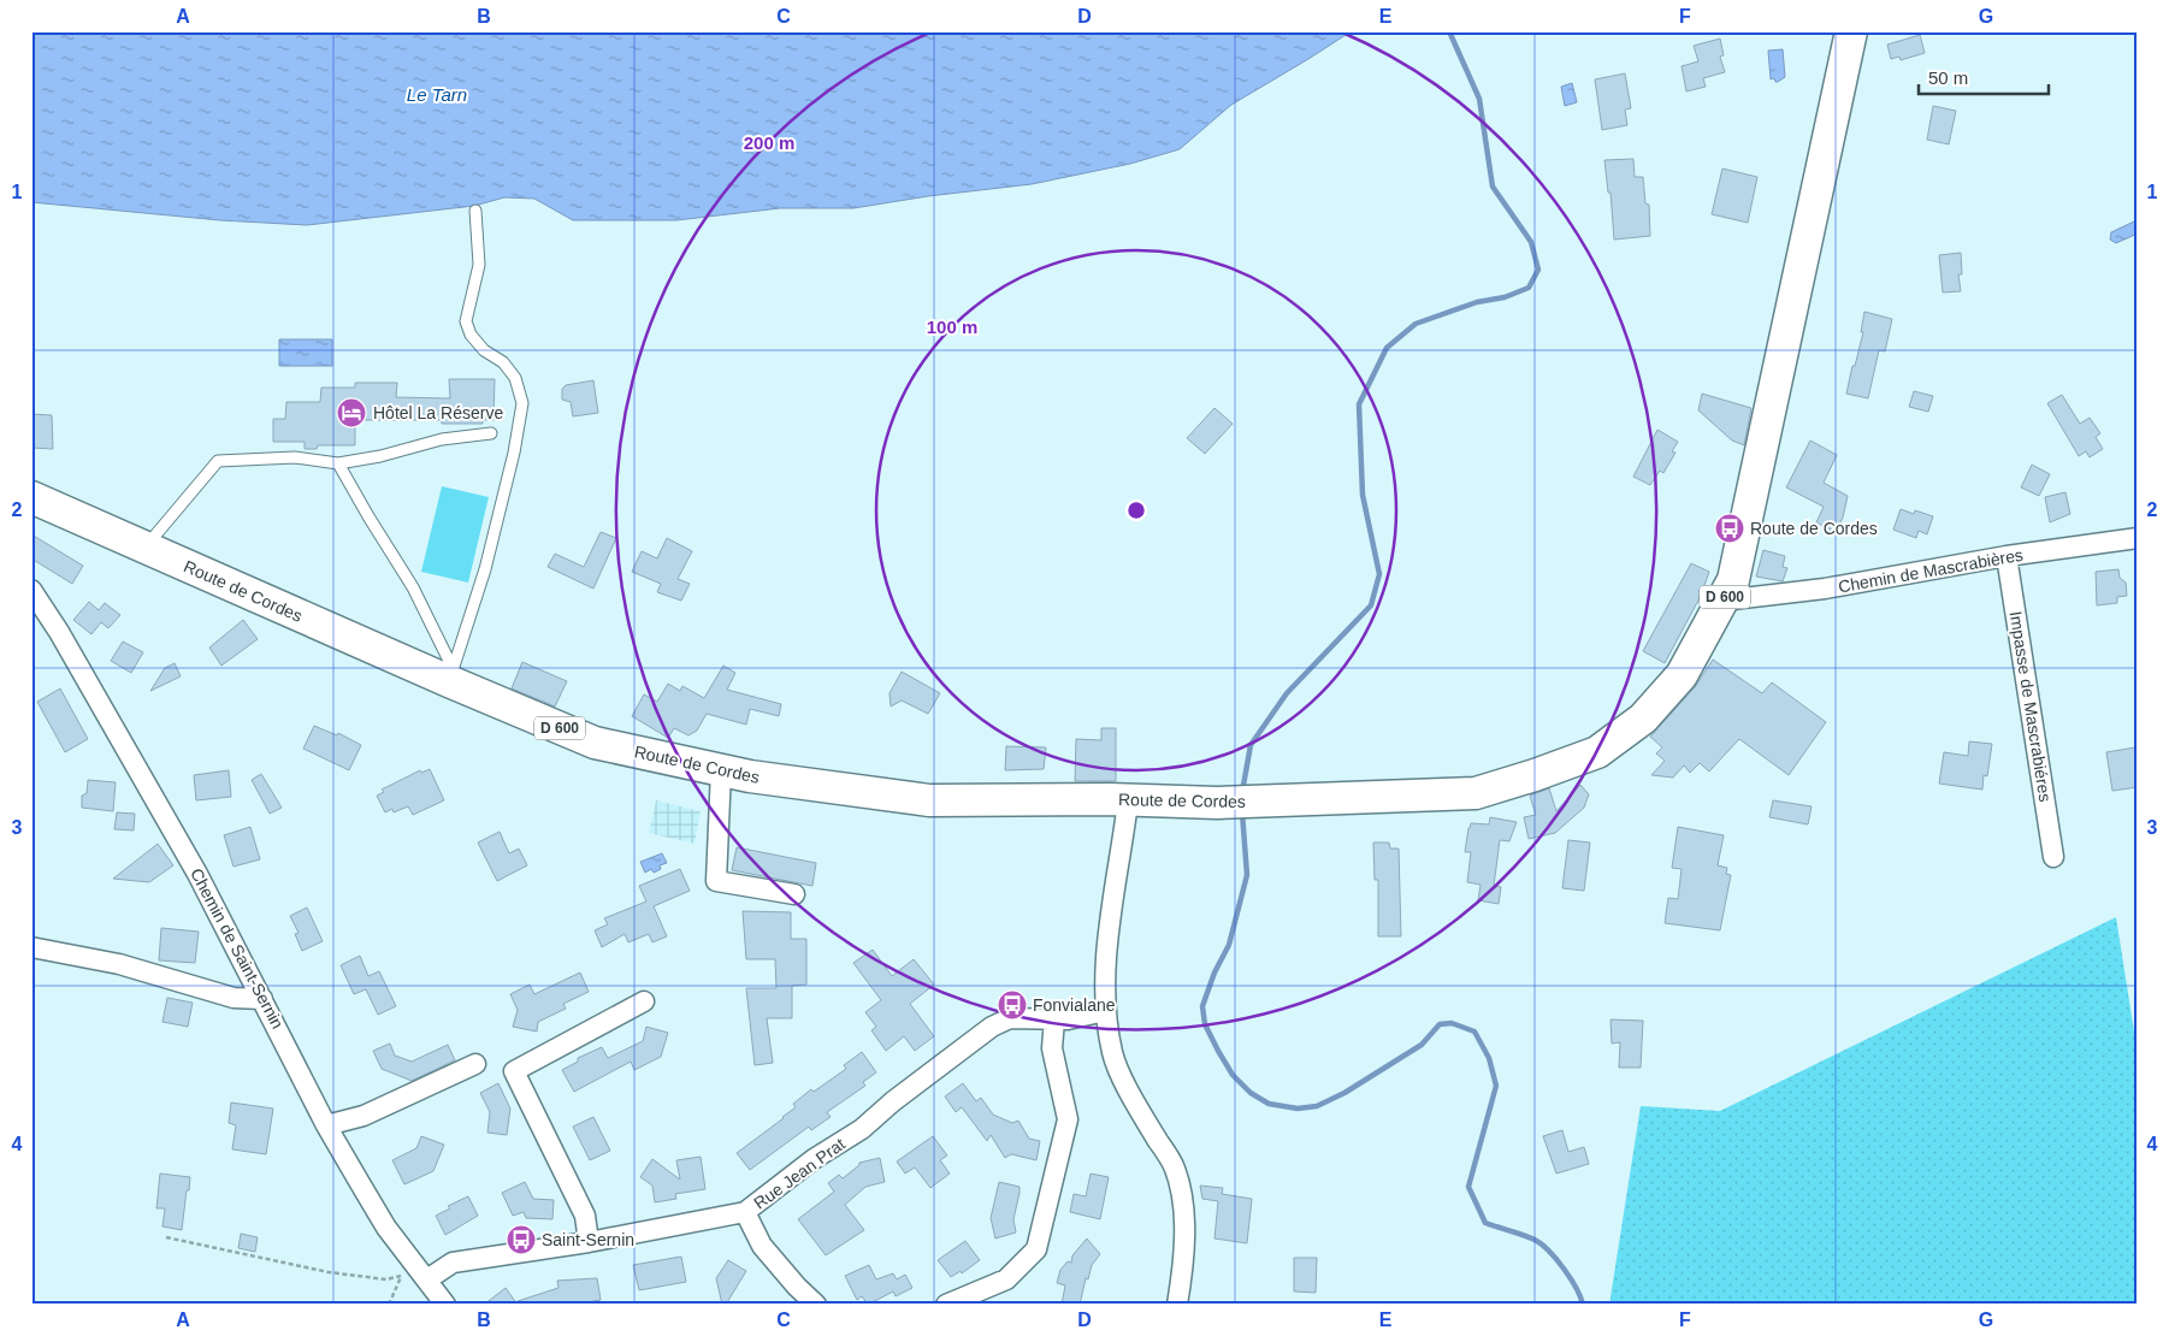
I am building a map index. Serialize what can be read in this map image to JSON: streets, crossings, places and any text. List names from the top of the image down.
{
  "streets": {
    "main road": ["Route de Cordes", "D 600"],
    "street": [
      "Chemin de Mascrabières",
      "Impasse de Mascrabiéres",
      "Chemin de Saint-Sernin",
      "Rue Jean Prat"
    ]
  },
  "crossings": [
    ["Chemin de Mascrabières", "Route de Cordes"],
    ["Chemin de Mascrabières", "Impasse de Mascrabiéres"],
    ["Chemin de Saint-Sernin", "Rue Jean Prat"]
  ],
  "water": ["Le Tarn"],
  "places": {
    "hotel": ["Hôtel La Réserve"],
    "bus stop": ["Route de Cordes", "Fonvialane", "Saint-Sernin"]
  },
  "scale_bar": "50 m",
  "grid": {
    "columns": [
      "A",
      "B",
      "C",
      "D",
      "E",
      "F",
      "G"
    ],
    "rows": [
      "1",
      "2",
      "3",
      "4"
    ]
  },
  "rings": ["200 m", "100 m"]
}
